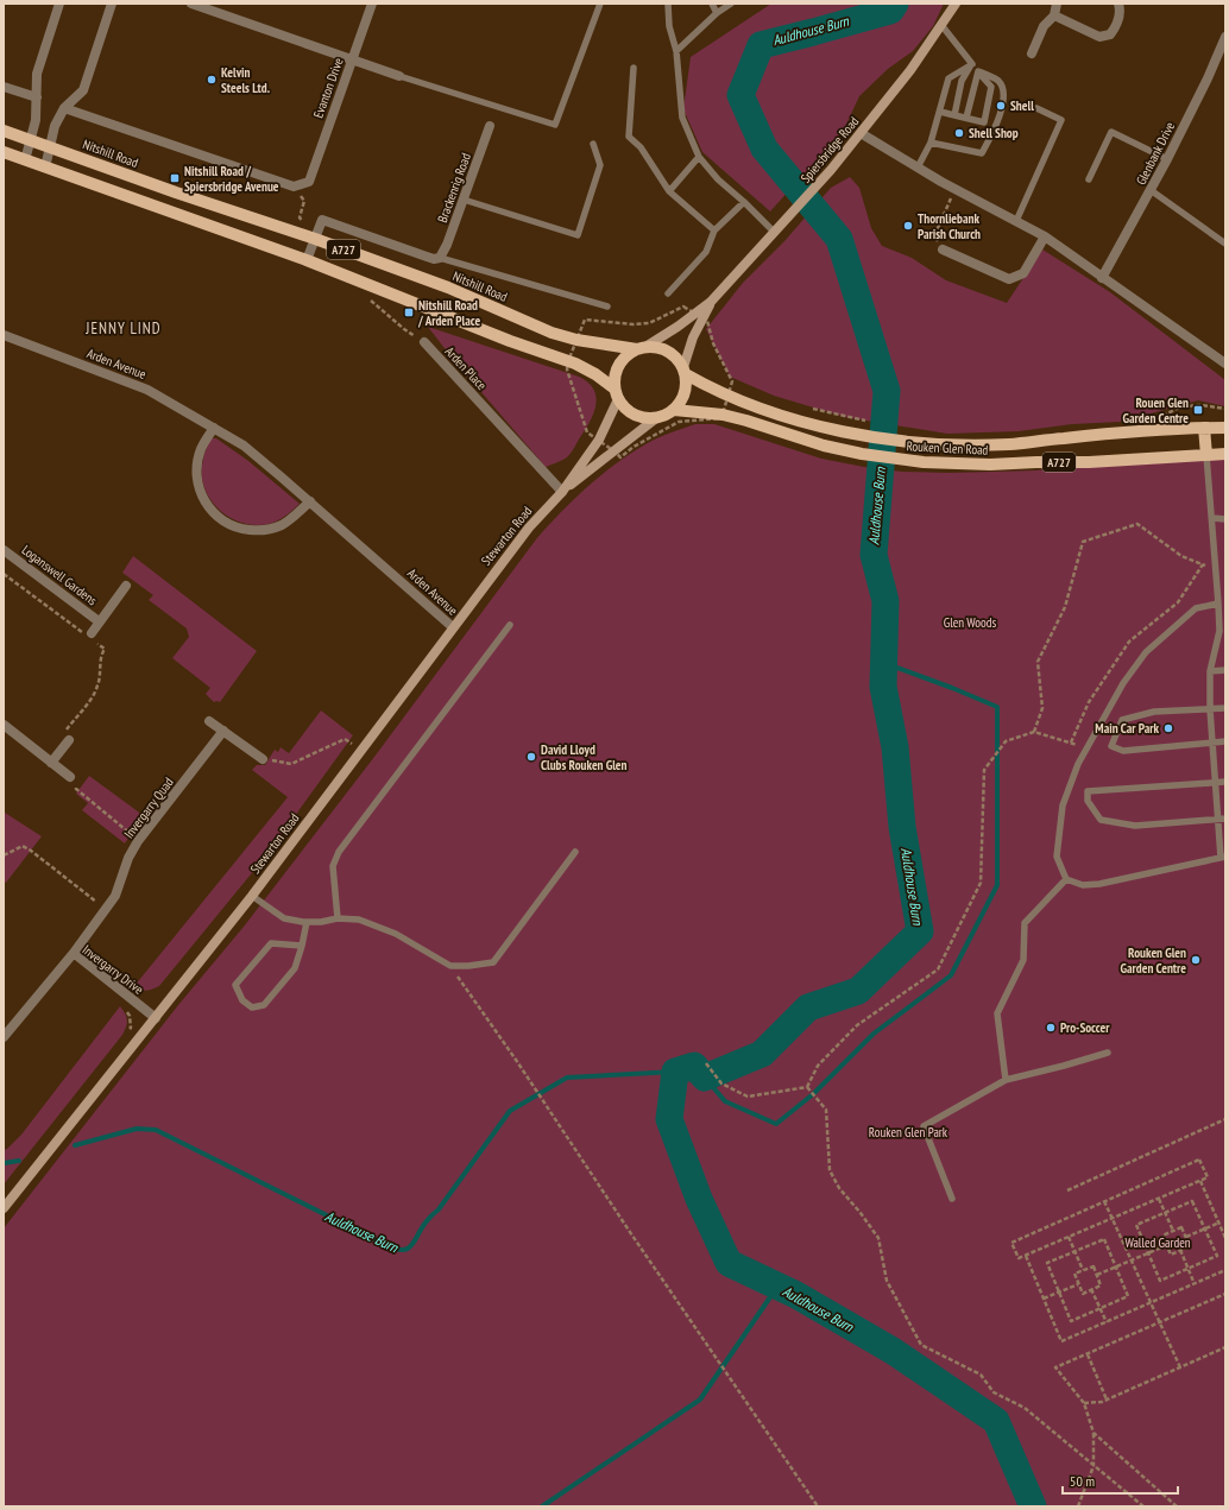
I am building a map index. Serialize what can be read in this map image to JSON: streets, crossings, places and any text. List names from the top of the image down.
{
  "streets": {
    "main road": [
      "Spiersbridge Road",
      "Nitshill Road",
      "A727",
      "Rouken Glen Road",
      "Stewarton Road"
    ],
    "street": [
      "Evanton Drive",
      "Glenbank Drive",
      "Brackenrig Road",
      "Arden Avenue",
      "Arden Place",
      "Loganswell Gardens",
      "Invergarry Quad",
      "Invergarry Drive"
    ]
  },
  "crossings": [
    ["Evanton Drive", "Nitshill Road"],
    ["Spiersbridge Road", "Nitshill Road"],
    ["Spiersbridge Road", "A727"],
    ["Spiersbridge Road", "Rouken Glen Road"],
    ["Spiersbridge Road", "Stewarton Road"],
    ["Nitshill Road", "A727"],
    ["Nitshill Road", "Rouken Glen Road"],
    ["Nitshill Road", "Stewarton Road"],
    ["A727", "Rouken Glen Road"],
    ["A727", "Stewarton Road"],
    ["Arden Avenue", "Stewarton Road"],
    ["Arden Place", "Stewarton Road"],
    ["Rouken Glen Road", "Stewarton Road"],
    ["Stewarton Road", "Invergarry Drive"],
    ["Invergarry Quad", "Invergarry Drive"]
  ],
  "districts": ["JENNY LIND"],
  "water": ["Auldhouse Burn"],
  "parks": ["Glen Woods", "Rouken Glen Park", "Walled Garden"],
  "places": {
    "other": [
      "Kelvin Steels Ltd.",
      "Shell",
      "Shell Shop",
      "Thornliebank Parish Church",
      "Main Car Park",
      "David Lloyd Clubs Rouken Glen",
      "Rouken Glen Garden Centre",
      "Pro-Soccer"
    ],
    "transit": ["Nitshill Road / Spiersbridge Avenue", "Nitshill Road / Arden Place", "Rouen Glen Garden Centre"]
  },
  "scale_bar": "50 m"
}
